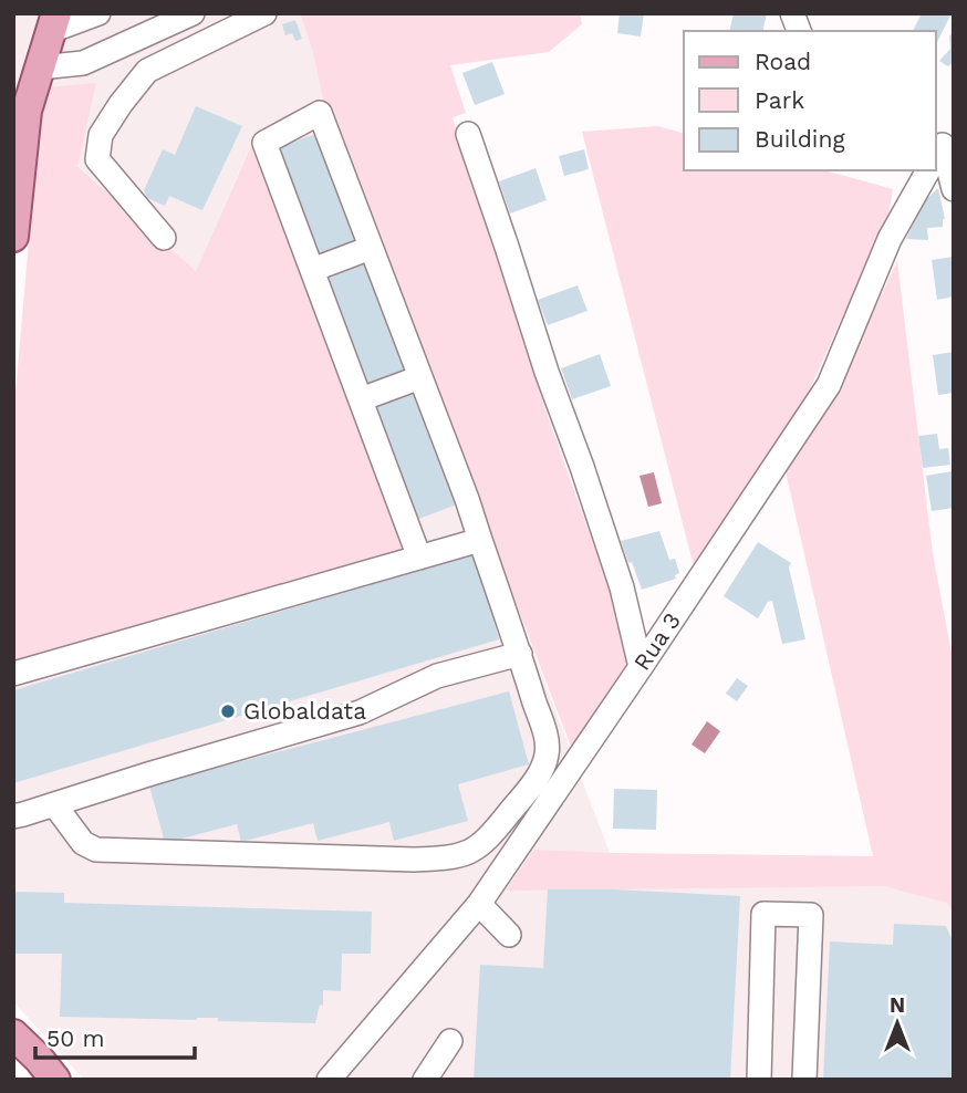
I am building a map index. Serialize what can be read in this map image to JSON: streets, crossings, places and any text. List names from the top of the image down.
{
  "streets": {
    "street": ["Rua 3"]
  },
  "places": ["Globaldata"],
  "legend": ["Road", "Park", "Building"],
  "scale_bar": "50 m",
  "north": "top"
}
